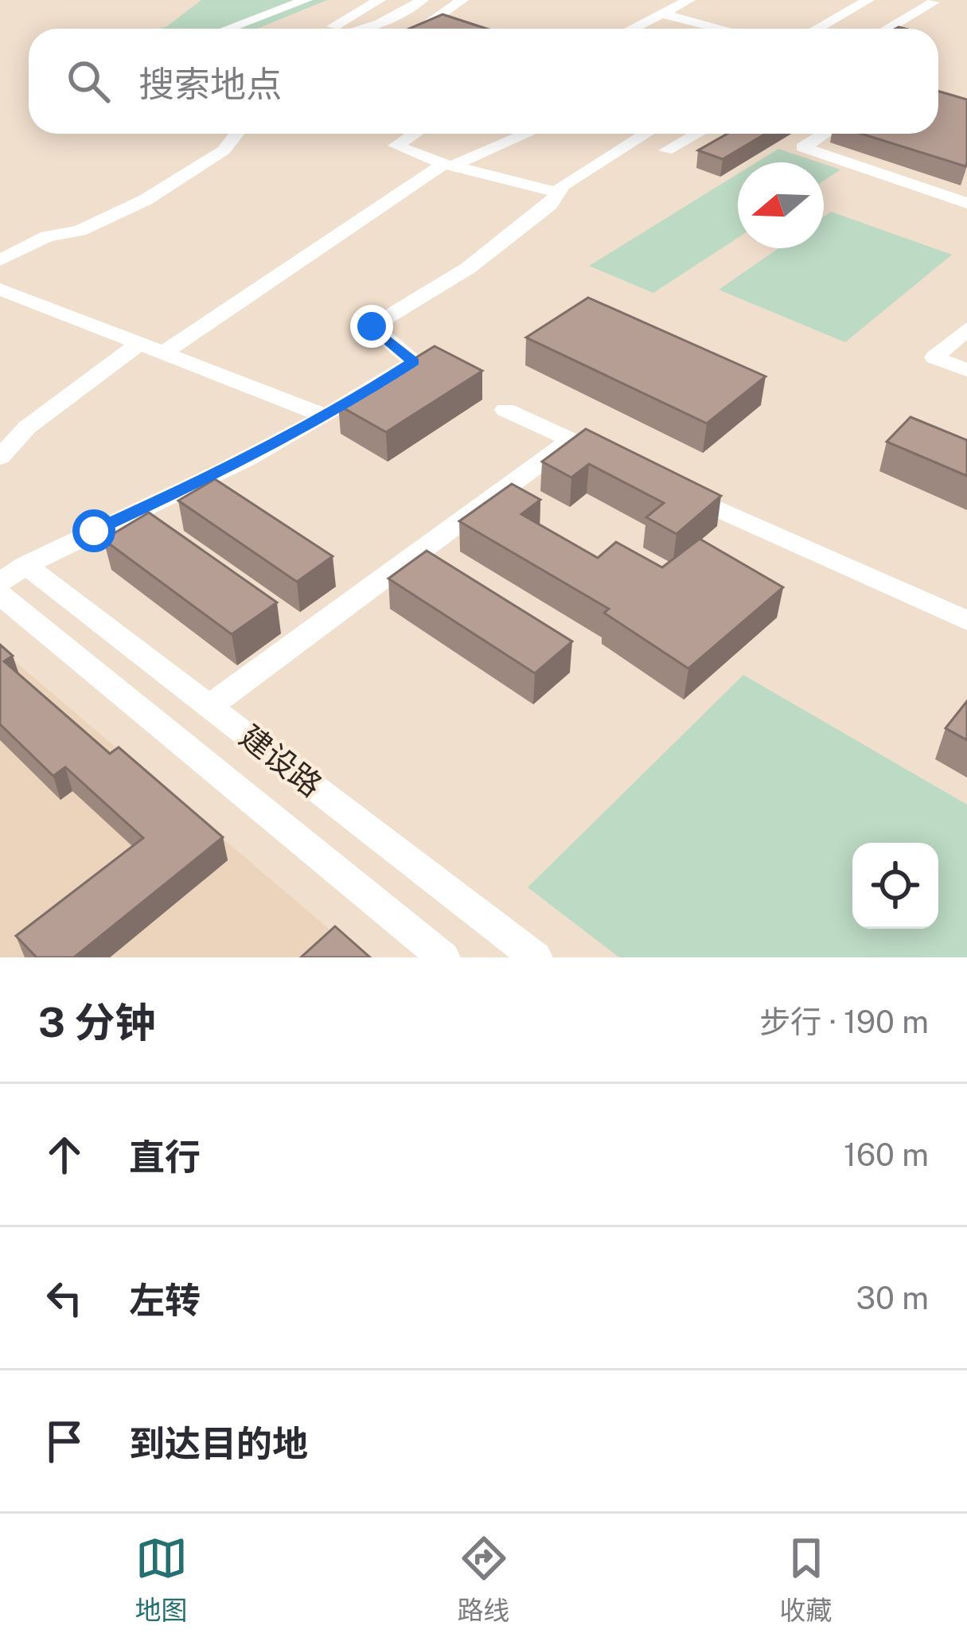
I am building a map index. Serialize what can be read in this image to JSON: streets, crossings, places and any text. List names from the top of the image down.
{
  "streets": {
    "street": ["建设路"]
  },
  "north": "left",
  "page": {
    "search": "搜索地点",
    "heading": ["3 分钟", "步行 · 190 m"],
    "list": [
      ["直行", "160 m"],
      ["左转", "30 m"],
      "到达目的地"
    ],
    "nav": ["地图", "路线", "收藏"]
  }
}
